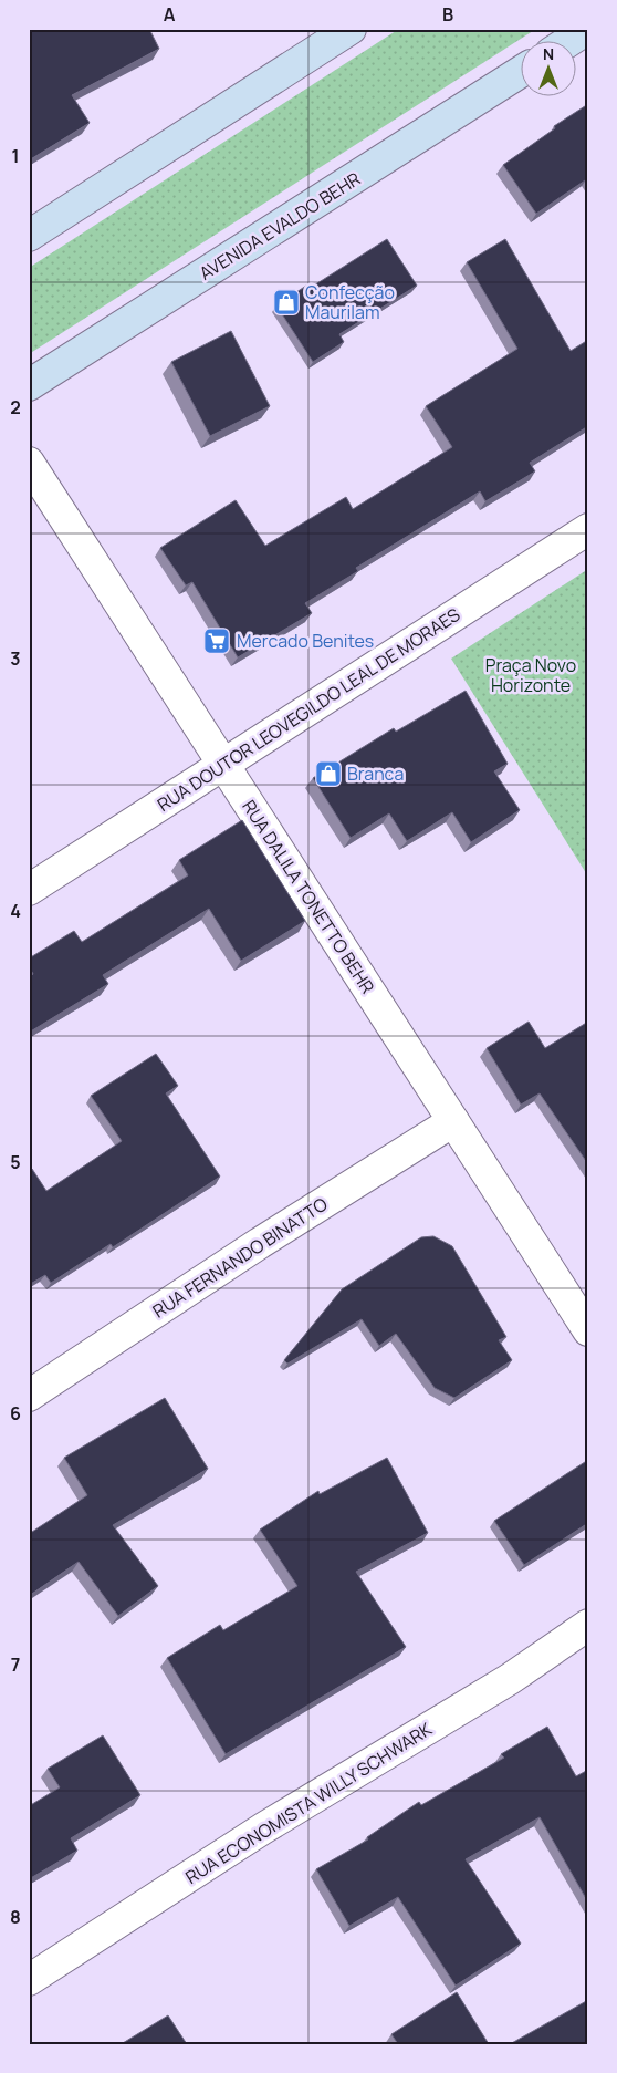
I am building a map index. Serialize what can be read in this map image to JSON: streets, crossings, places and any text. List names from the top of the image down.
{
  "streets": {
    "street": [
      "AVENIDA EVALDO BEHR",
      "RUA DOUTOR LEOVEGILDO LEAL DE MORAES",
      "RUA DALILA TONETTO BEHR",
      "RUA FERNANDO BINATTO",
      "RUA ECONOMISTA WILLY SCHWARK"
    ]
  },
  "crossings": [
    ["RUA DOUTOR LEOVEGILDO LEAL DE MORAES", "RUA DALILA TONETTO BEHR"],
    ["RUA DALILA TONETTO BEHR", "RUA FERNANDO BINATTO"]
  ],
  "parks": ["Praça Novo Horizonte"],
  "places": {
    "shop": ["Confecção Maurilam", "Branca"],
    "supermarket": ["Mercado Benites"]
  },
  "north": "top",
  "grid": {
    "columns": ["A", "B"],
    "rows": [
      "1",
      "2",
      "3",
      "4",
      "5",
      "6",
      "7",
      "8"
    ]
  }
}
